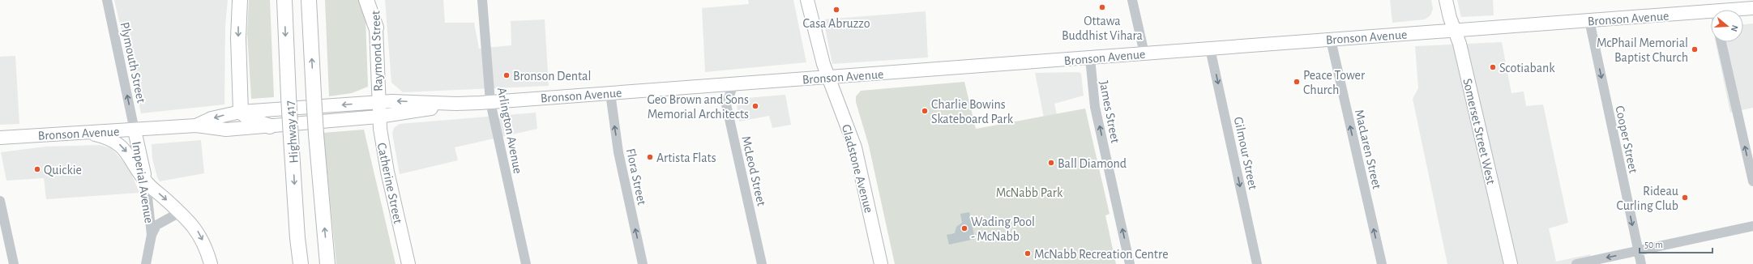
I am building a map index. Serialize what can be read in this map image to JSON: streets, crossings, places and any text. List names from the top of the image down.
{
  "streets": {
    "highway": ["Highway 417"],
    "main road": [
      "Bronson Avenue",
      "Raymond Street",
      "Somerset Street West",
      "Gladstone Avenue",
      "Imperial Avenue",
      "Catherine Street"
    ],
    "street": [
      "Plymouth Street",
      "James Street",
      "Arlington Avenue",
      "Cooper Street",
      "MacLaren Street",
      "Gilmour Street",
      "McLeod Street",
      "Flora Street"
    ]
  },
  "crossings": [
    ["Bronson Avenue", "Raymond Street"],
    ["Bronson Avenue", "Plymouth Street"],
    ["Bronson Avenue", "James Street"],
    ["Bronson Avenue", "Arlington Avenue"],
    ["Bronson Avenue", "Somerset Street West"],
    ["Bronson Avenue", "Cooper Street"],
    ["Bronson Avenue", "MacLaren Street"],
    ["Bronson Avenue", "Gilmour Street"],
    ["Bronson Avenue", "Gladstone Avenue"],
    ["Bronson Avenue", "McLeod Street"],
    ["Bronson Avenue", "Flora Street"],
    ["Bronson Avenue", "Imperial Avenue"],
    ["Bronson Avenue", "Catherine Street"],
    ["Raymond Street", "Catherine Street"],
    ["Plymouth Street", "Imperial Avenue"]
  ],
  "one_way": [
    "Plymouth Street",
    "James Street",
    "Cooper Street",
    "MacLaren Street",
    "Gilmour Street",
    "Flora Street"
  ],
  "parks": ["McNabb Park"],
  "places": [
    "Ottawa Buddhist Vihara",
    "Casa Abruzzo",
    "McPhail Memorial Baptist Church",
    "Scotiabank",
    "Bronson Dental",
    "Peace Tower Church",
    "Geo Brown and Sons Memorial Architects",
    "Charlie Bowins Skateboard Park",
    "Artista Flats",
    "Ball Diamond",
    "Quickie",
    "Rideau Curling Club",
    "Wading Pool - McNabb",
    "McNabb Recreation Centre"
  ],
  "scale_bar": "50 m",
  "north": "right"
}
